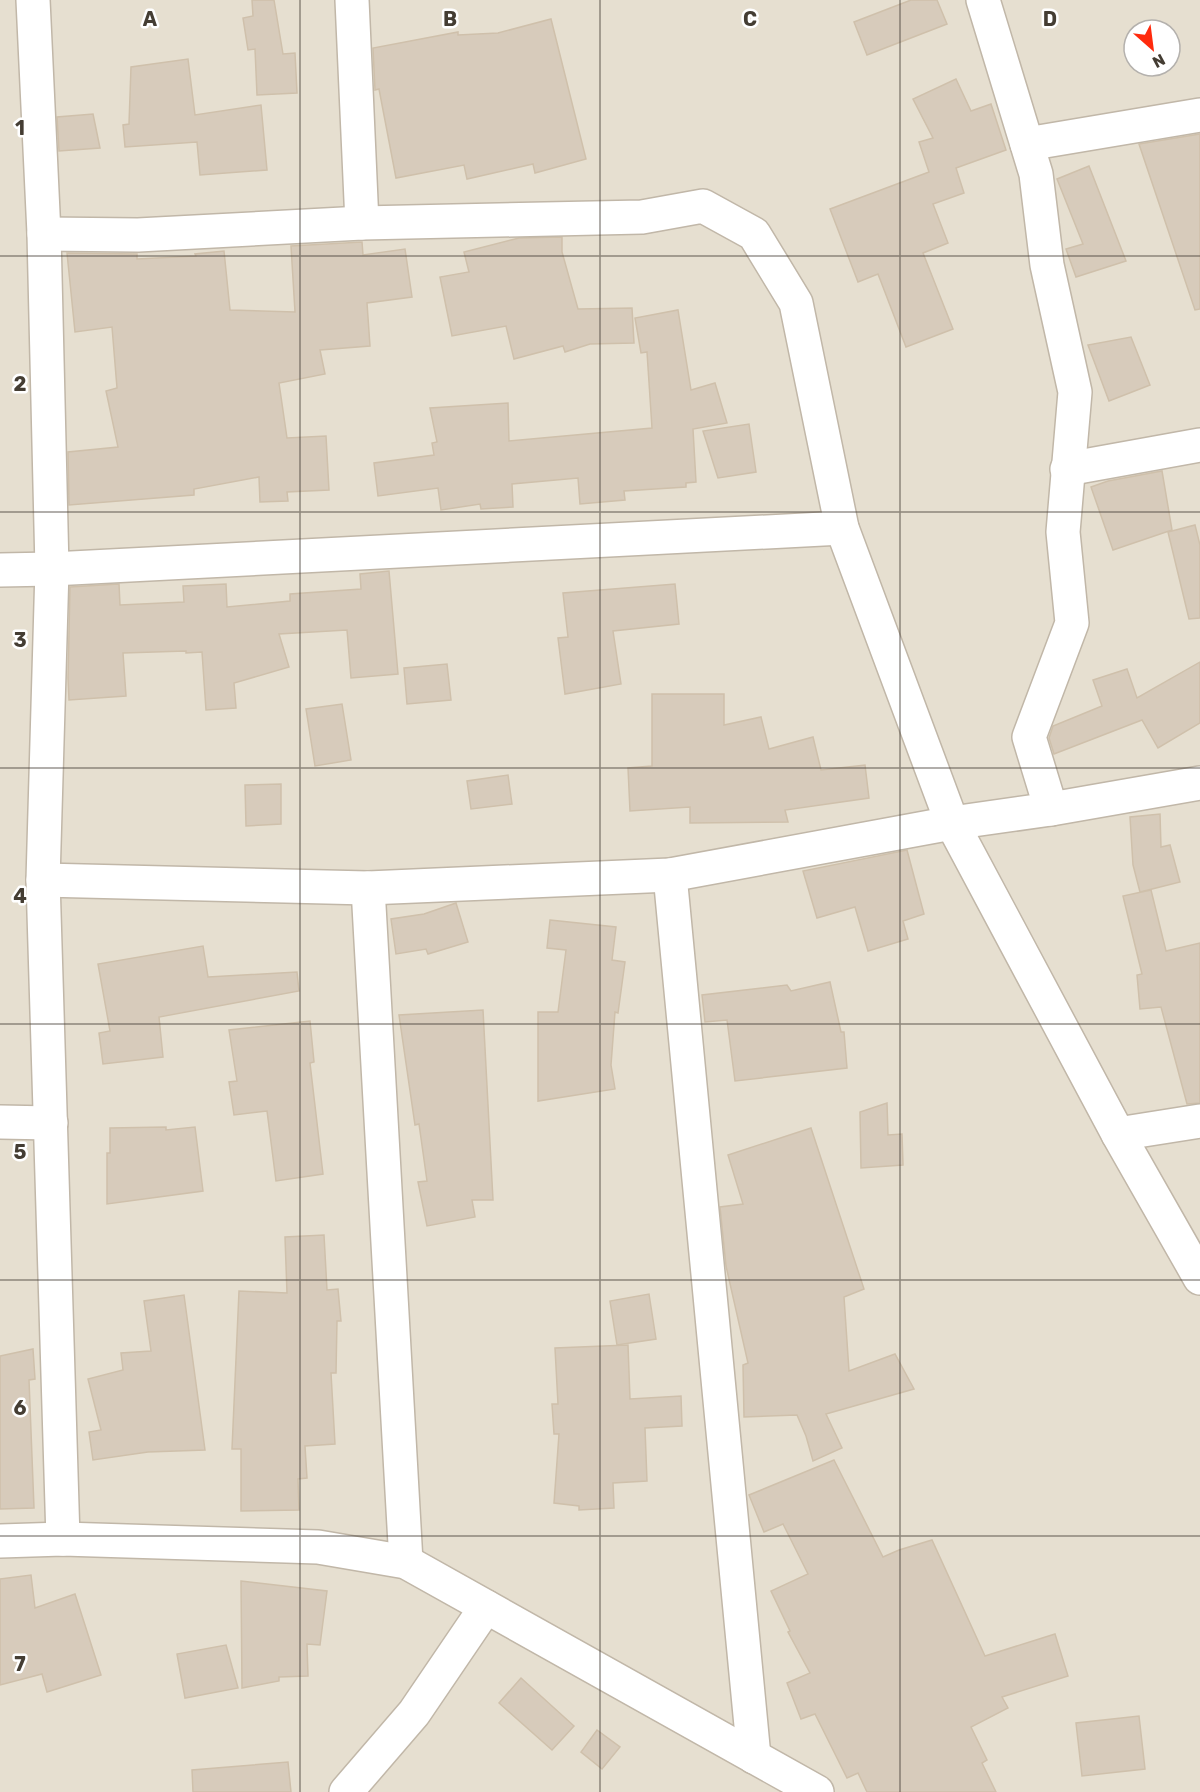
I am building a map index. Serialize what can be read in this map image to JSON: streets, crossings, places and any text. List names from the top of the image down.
{
  "north": "bottom right",
  "grid": {
    "columns": [
      "A",
      "B",
      "C",
      "D"
    ],
    "rows": [
      "1",
      "2",
      "3",
      "4",
      "5",
      "6",
      "7"
    ]
  }
}
